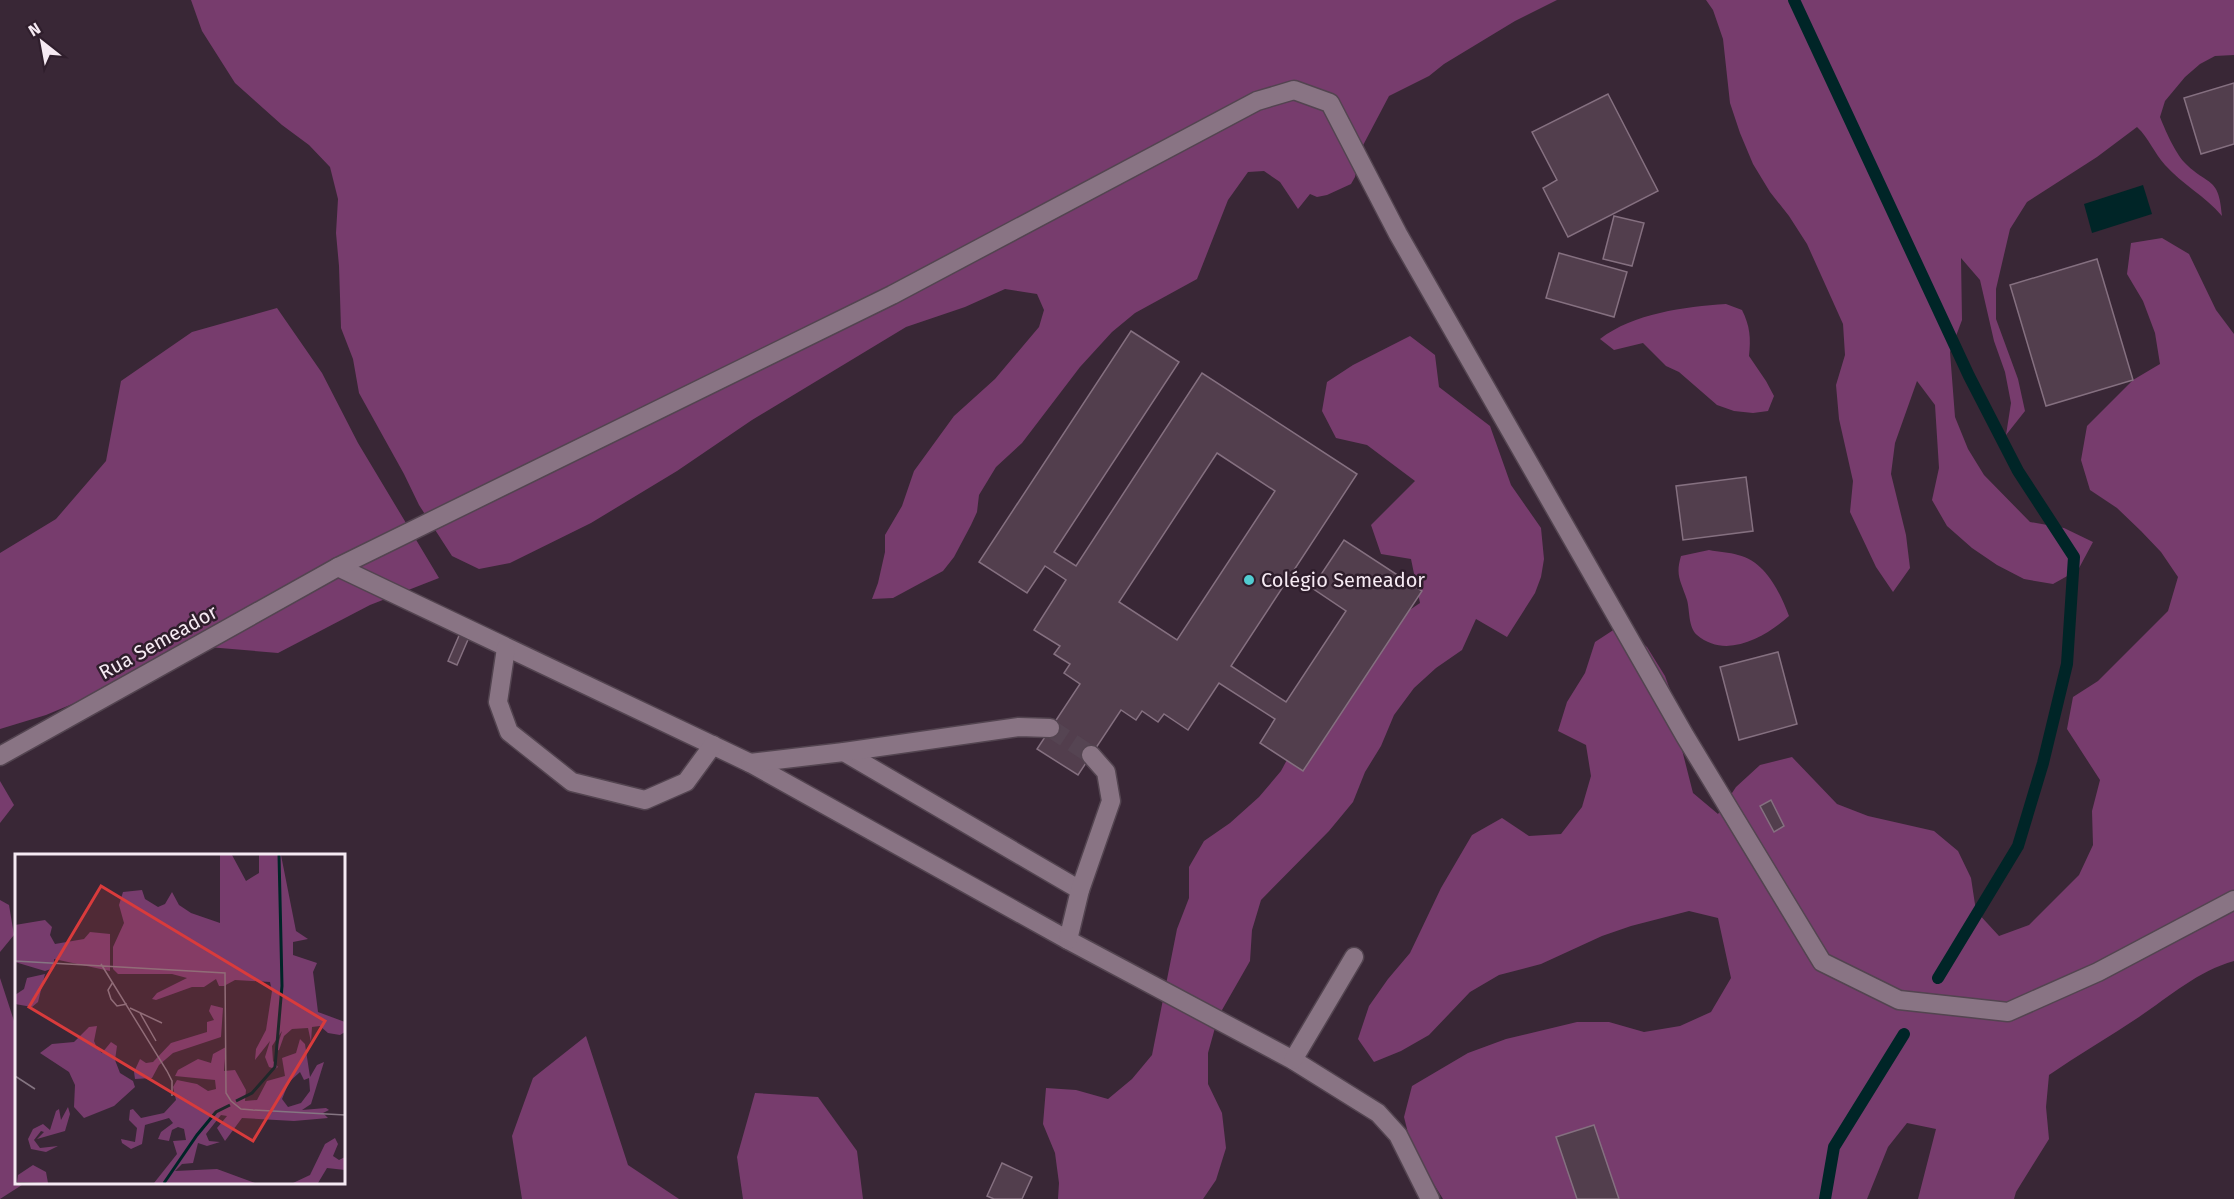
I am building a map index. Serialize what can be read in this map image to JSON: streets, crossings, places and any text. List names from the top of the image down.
{
  "streets": {
    "street": ["Rua Semeador"]
  },
  "places": ["Colégio Semeador"],
  "north": "top left"
}
